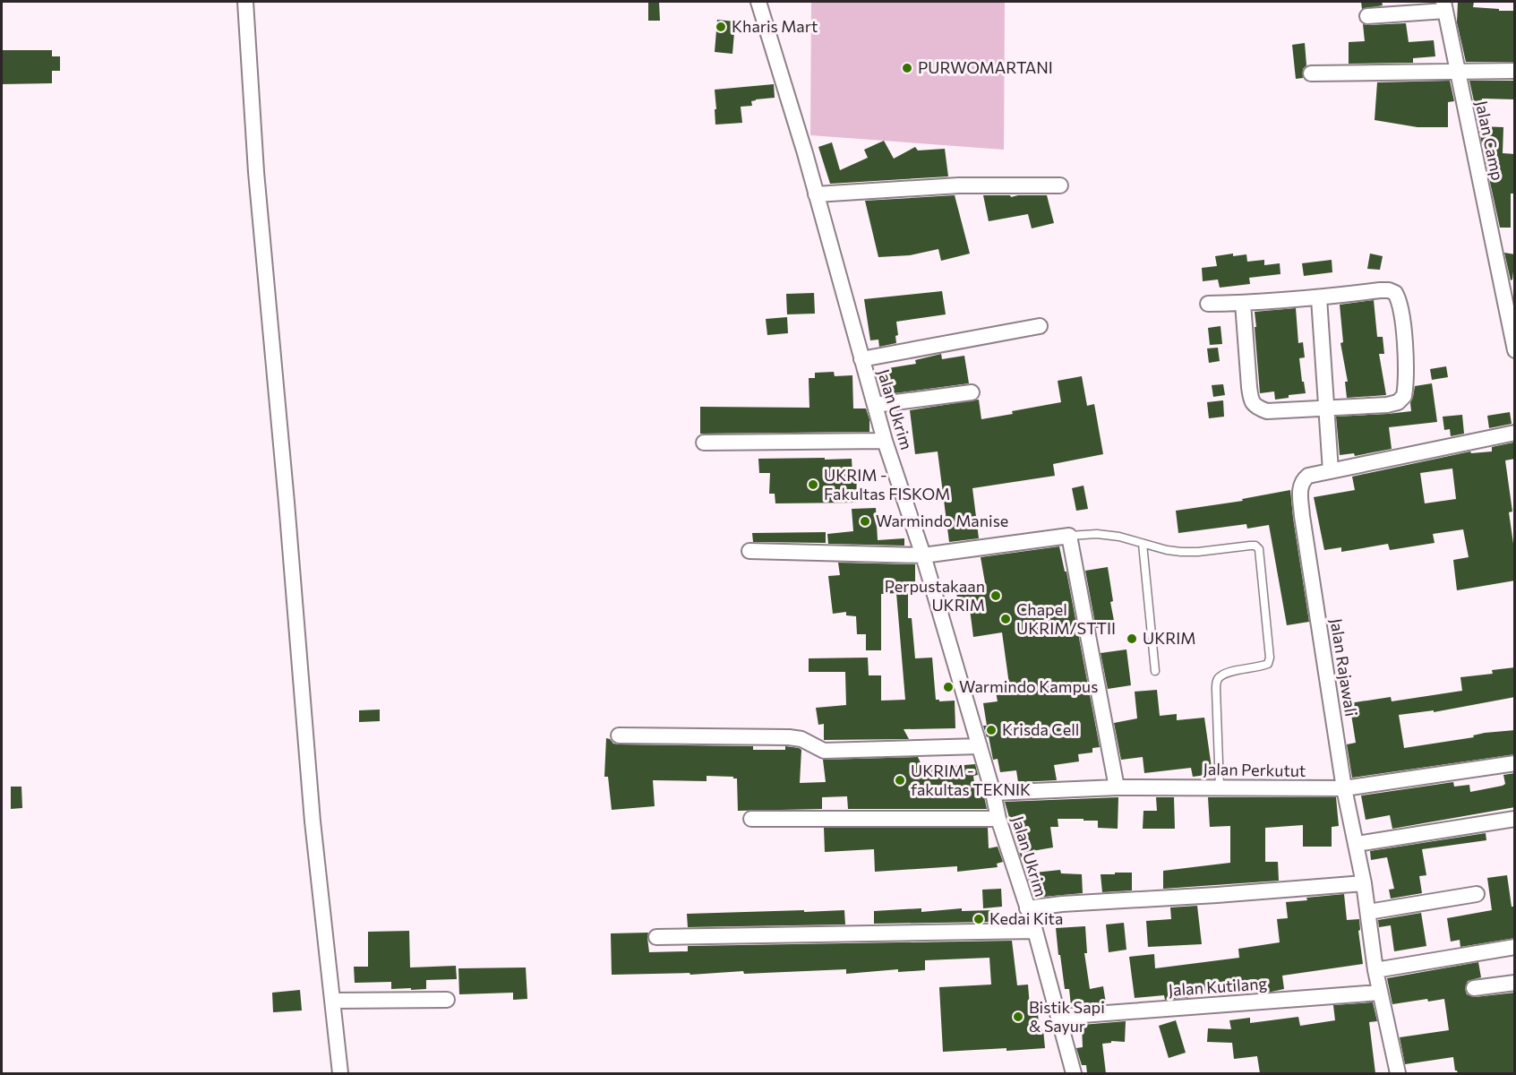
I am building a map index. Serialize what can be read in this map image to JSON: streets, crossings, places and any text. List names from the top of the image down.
{
  "streets": {
    "street": [
      "Jalan Camp",
      "Jalan Ukrim",
      "Jalan Rajawali",
      "Jalan Perkutut",
      "Jalan Kutilang"
    ]
  },
  "crossings": [
    ["Jalan Ukrim", "Jalan Perkutut"],
    ["Jalan Ukrim", "Jalan Kutilang"],
    ["Jalan Rajawali", "Jalan Perkutut"],
    ["Jalan Rajawali", "Jalan Kutilang"]
  ],
  "places": [
    "Kharis Mart",
    "PURWOMARTANI",
    "UKRIM - Fakultas FISKOM",
    "Warmindo Manise",
    "Perpustakaan UKRIM",
    "Chapel UKRIM/STTII",
    "UKRIM",
    "Warmindo Kampus",
    "Krisda Cell",
    "UKRIM - fakultas TEKNIK",
    "Kedai Kita",
    "Bistik Sapi & Sayur"
  ]
}
